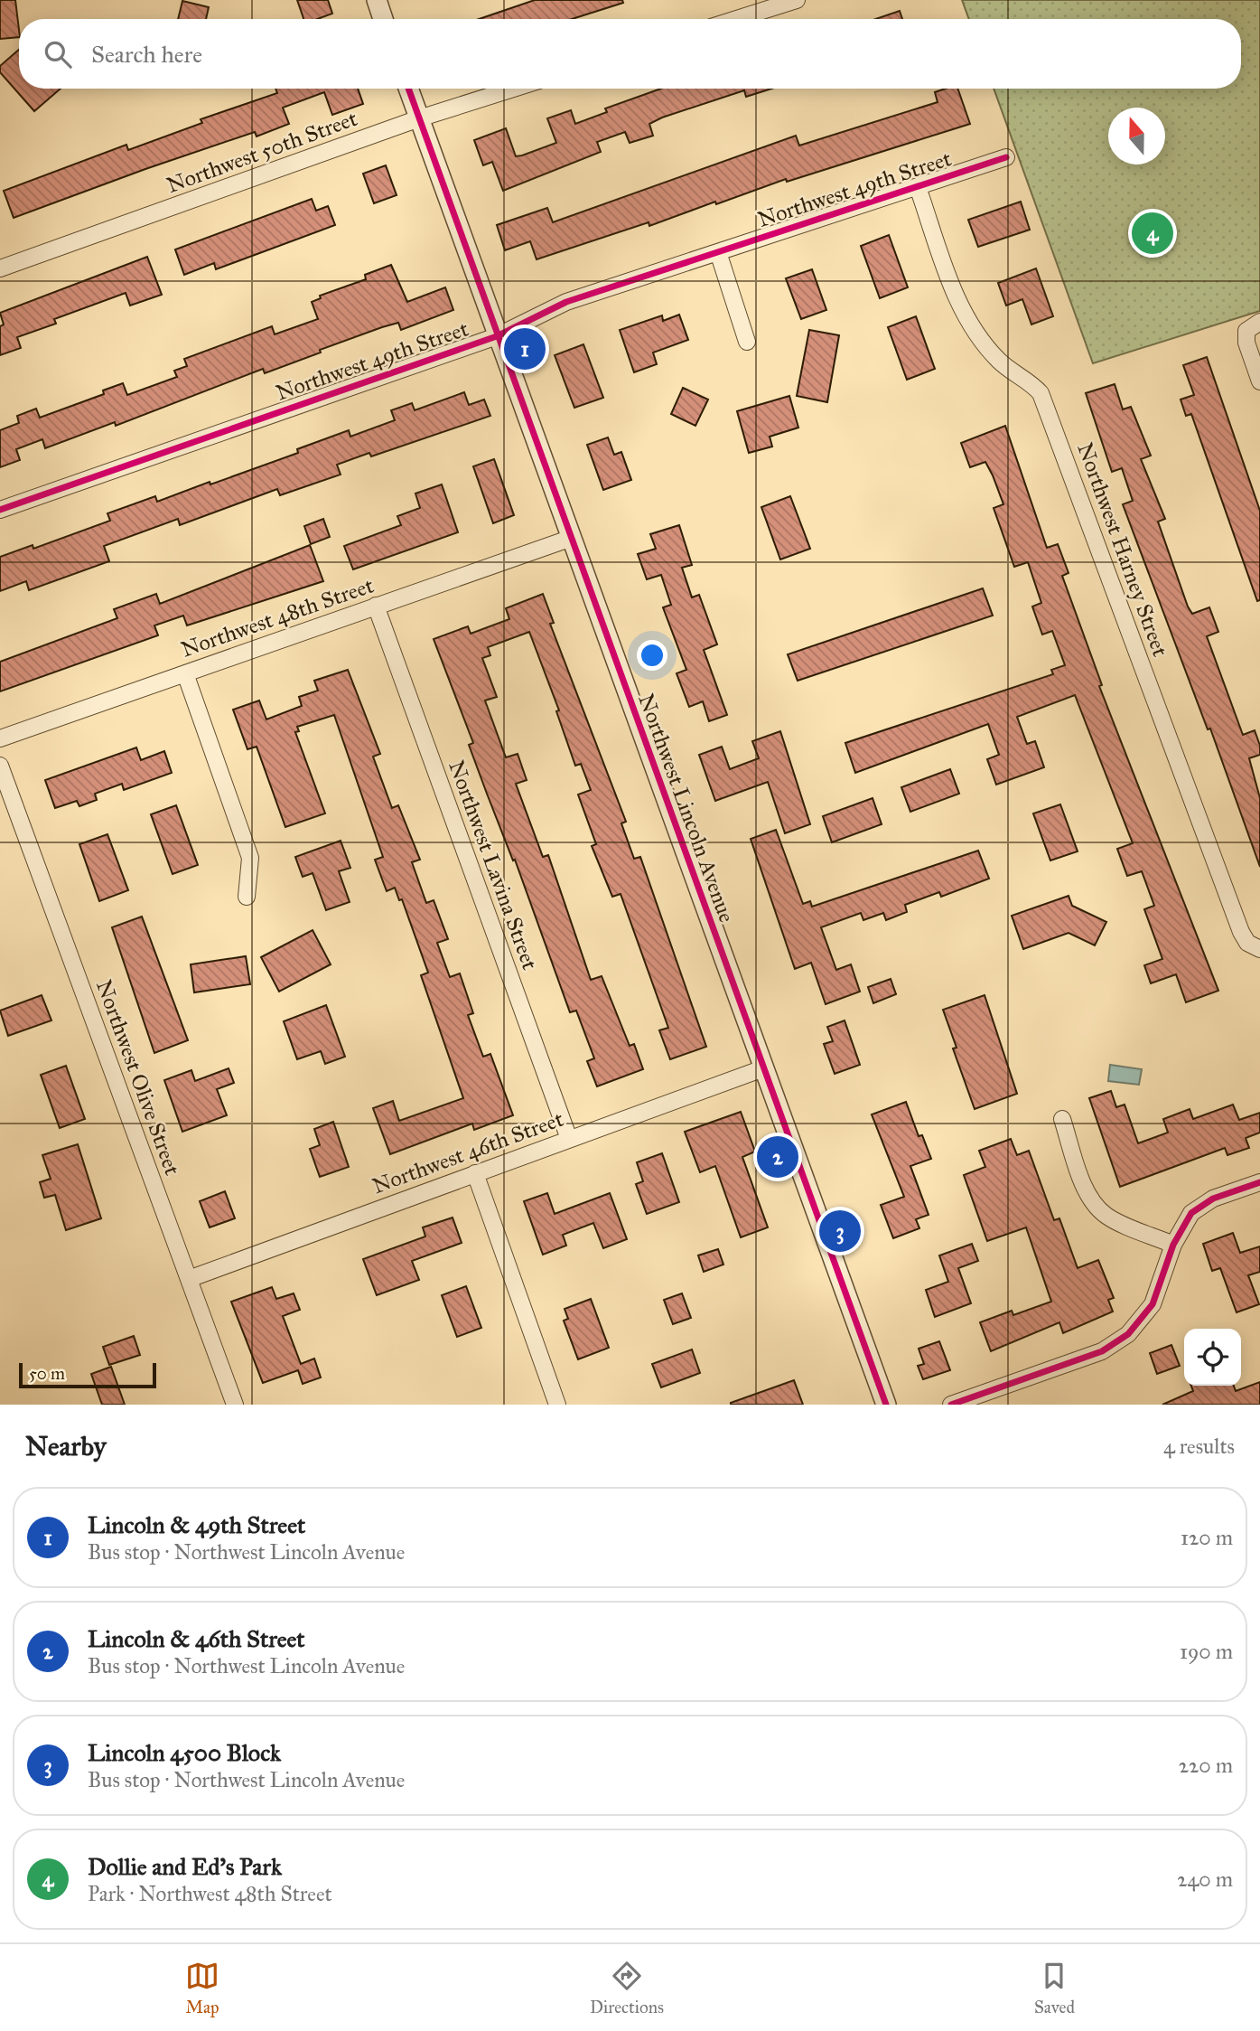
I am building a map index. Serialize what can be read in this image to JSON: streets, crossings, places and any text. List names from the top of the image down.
{
  "streets": {
    "street": [
      "Northwest 50th Street",
      "Northwest 49th Street",
      "Northwest Harney Street",
      "Northwest 48th Street",
      "Northwest Lincoln Avenue",
      "Northwest Lavina Street",
      "Northwest Olive Street",
      "Northwest 46th Street"
    ]
  },
  "crossings": [
    ["Northwest 50th Street", "Northwest Lincoln Avenue"],
    ["Northwest 49th Street", "Northwest Harney Street"],
    ["Northwest 49th Street", "Northwest Lincoln Avenue"],
    ["Northwest 48th Street", "Northwest Lincoln Avenue"],
    ["Northwest 48th Street", "Northwest Lavina Street"],
    ["Northwest Lincoln Avenue", "Northwest 46th Street"],
    ["Northwest Lavina Street", "Northwest 46th Street"],
    ["Northwest Olive Street", "Northwest 46th Street"]
  ],
  "scale_bar": "50 m",
  "north": "top",
  "page": {
    "search": "Search here",
    "pins": [
      "4",
      "1",
      "2",
      "3"
    ],
    "scale": "50 m",
    "heading": ["Nearby", "4 results"],
    "list": [
      {
        "mark": "1",
        "name": "Lincoln & 49th Street",
        "note": "Bus stop · Northwest Lincoln Avenue",
        "value": "120 m"
      },
      {
        "mark": "2",
        "name": "Lincoln & 46th Street",
        "note": "Bus stop · Northwest Lincoln Avenue",
        "value": "190 m"
      },
      {
        "mark": "3",
        "name": "Lincoln 4500 Block",
        "note": "Bus stop · Northwest Lincoln Avenue",
        "value": "220 m"
      },
      {
        "mark": "4",
        "name": "Dollie and Ed's Park",
        "note": "Park · Northwest 48th Street",
        "value": "240 m"
      }
    ],
    "nav": ["Map", "Directions", "Saved"]
  }
}
